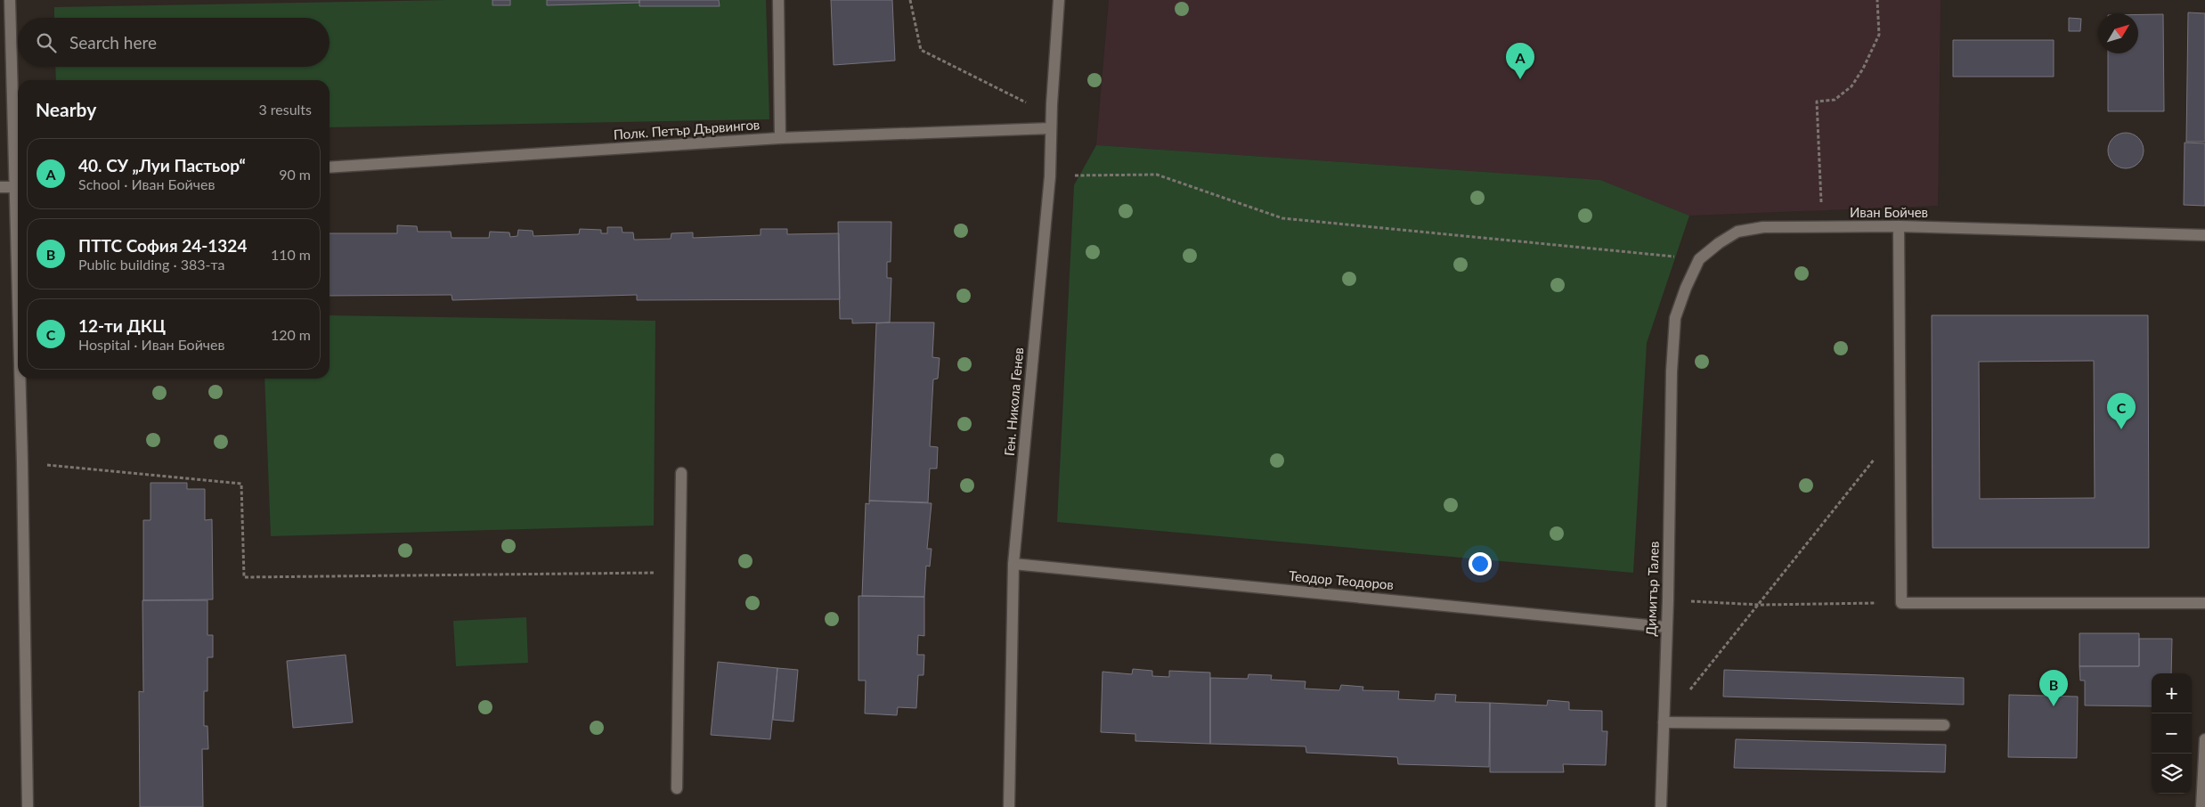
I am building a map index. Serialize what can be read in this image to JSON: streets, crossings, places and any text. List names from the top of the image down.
{
  "streets": {
    "street": [
      "Полк. Петър Дървингов",
      "Иван Бойчев",
      "Ген. Никола Генев",
      "Теодор Теодоров",
      "Димитър Талев"
    ]
  },
  "crossings": [
    ["Полк. Петър Дървингов", "Ген. Никола Генев"],
    ["Иван Бойчев", "Димитър Талев"],
    ["Ген. Никола Генев", "Теодор Теодоров"],
    ["Теодор Теодоров", "Димитър Талев"]
  ],
  "north": "top right",
  "page": {
    "search": "Search here",
    "pins": ["A", "C", "B"],
    "heading": ["Nearby", "3 results"],
    "list": [
      {
        "mark": "A",
        "name": "40. СУ „Луи Пастьор“",
        "note": "School · Иван Бойчев",
        "value": "90 m"
      },
      {
        "mark": "B",
        "name": "ПТТС София 24-1324",
        "note": "Public building · 383-та",
        "value": "110 m"
      },
      {
        "mark": "C",
        "name": "12-ти ДКЦ",
        "note": "Hospital · Иван Бойчев",
        "value": "120 m"
      }
    ],
    "map_buttons": ["+", "−"]
  }
}
